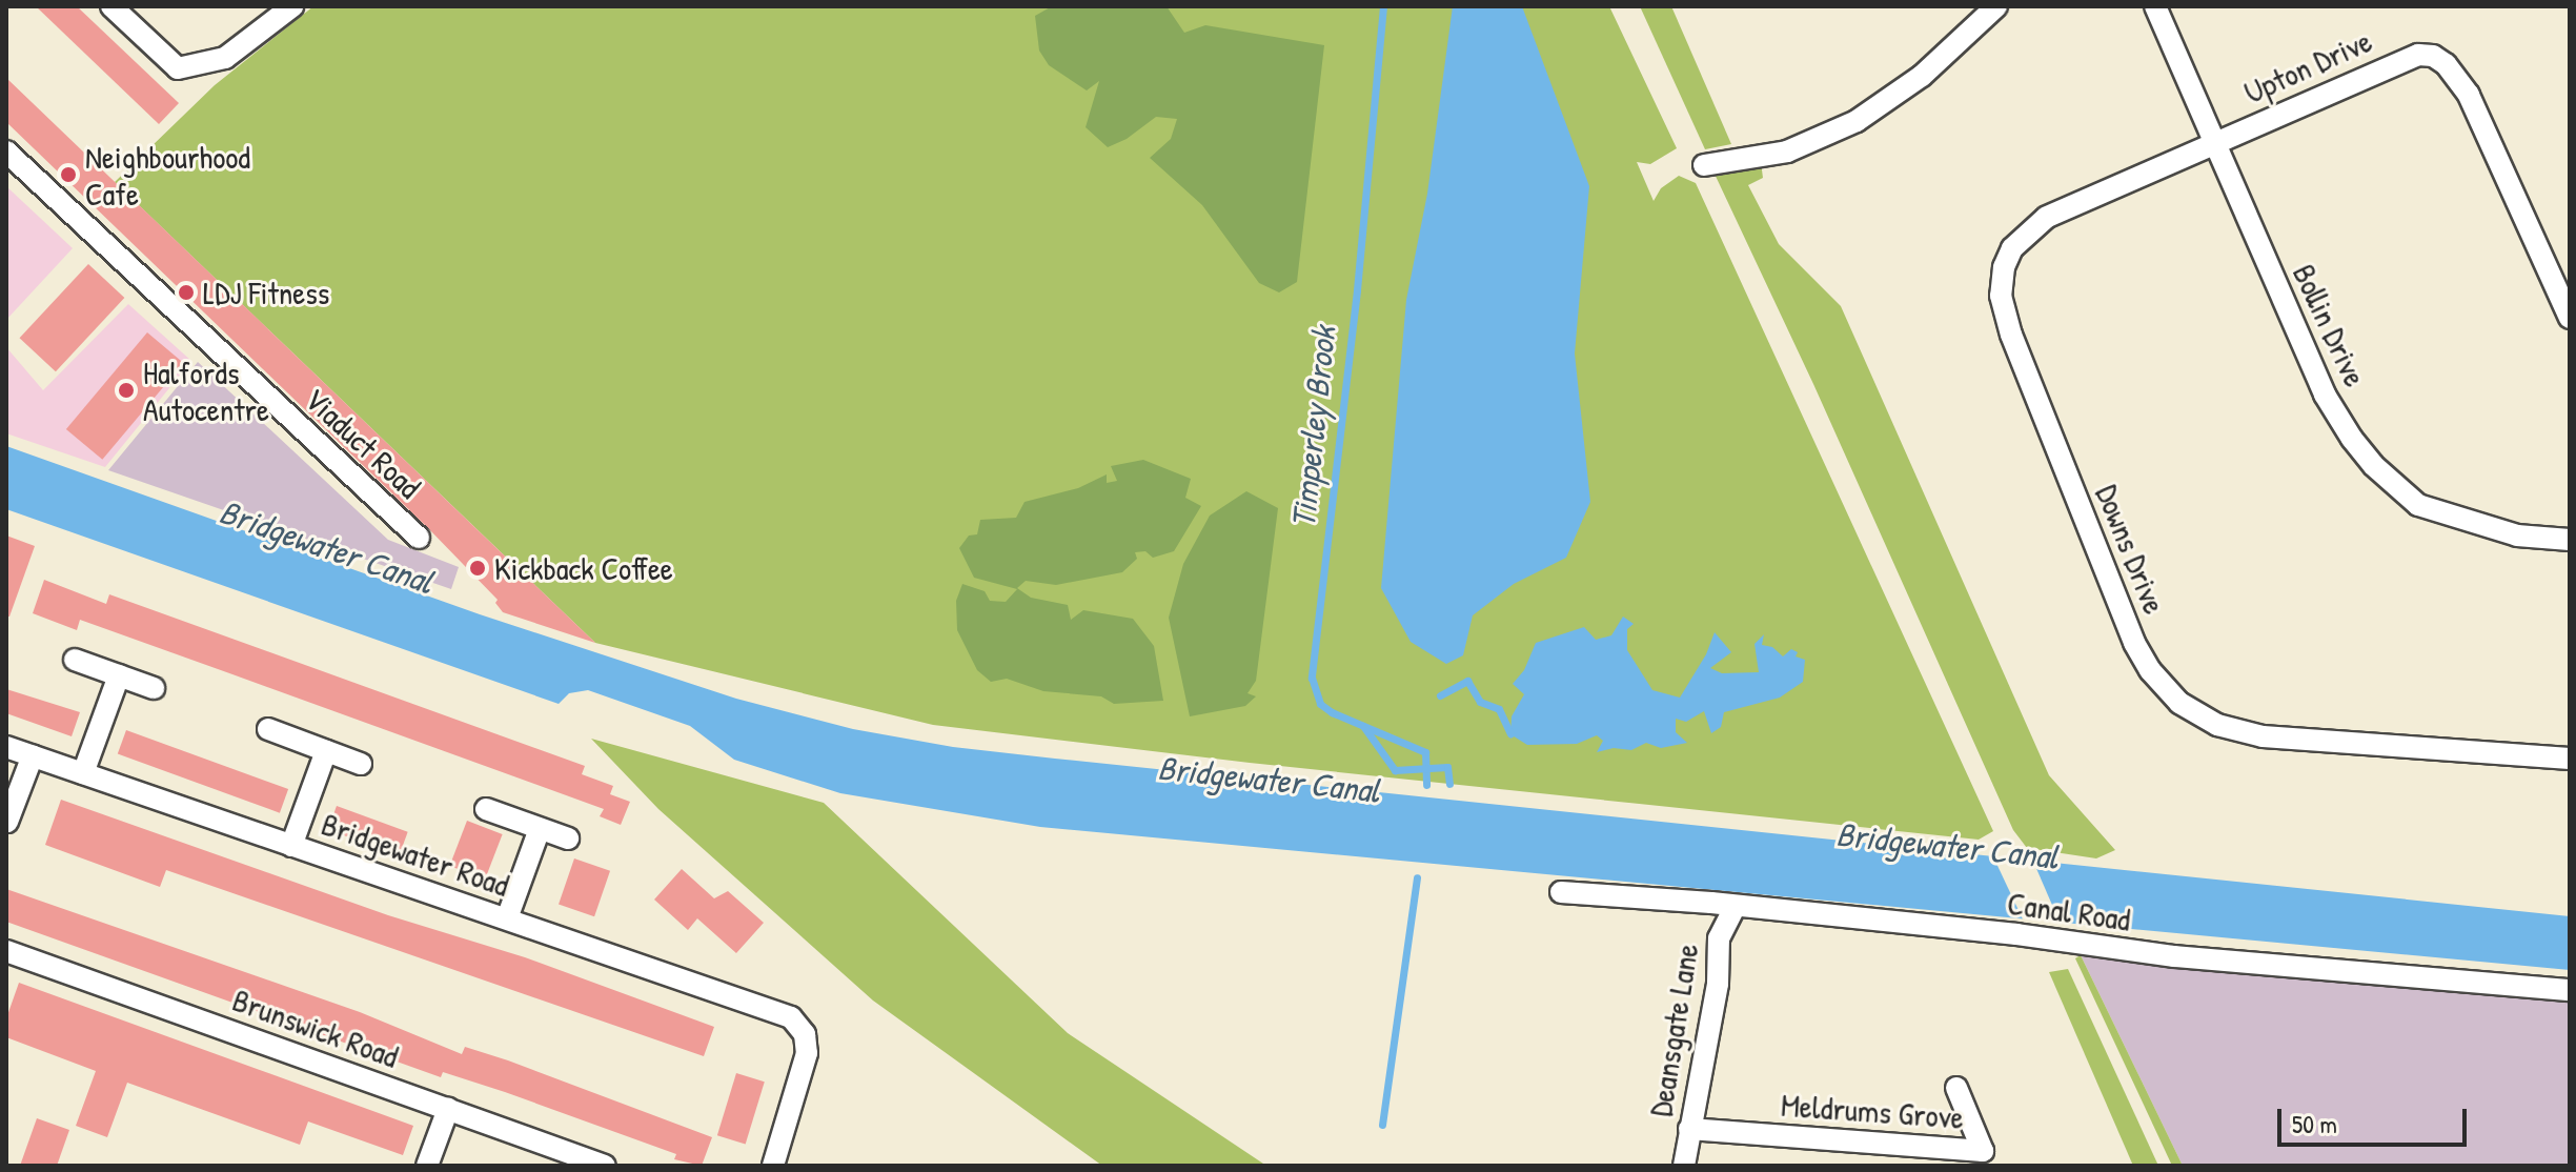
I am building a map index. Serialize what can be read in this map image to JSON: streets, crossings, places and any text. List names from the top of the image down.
{
  "streets": {
    "street": [
      "Upton Drive",
      "Bollin Drive",
      "Viaduct Road",
      "Downs Drive",
      "Bridgewater Road",
      "Canal Road",
      "Brunswick Road",
      "Deansgate Lane",
      "Meldrums Grove"
    ]
  },
  "crossings": [
    ["Upton Drive", "Bollin Drive"],
    ["Upton Drive", "Downs Drive"],
    ["Bollin Drive", "Downs Drive"],
    ["Canal Road", "Deansgate Lane"],
    ["Deansgate Lane", "Meldrums Grove"]
  ],
  "water": ["Timperley Brook", "Bridgewater Canal"],
  "places": [
    "Neighbourhood Cafe",
    "LDJ Fitness",
    "Halfords Autocentre",
    "Kickback Coffee"
  ],
  "scale_bar": "50 m"
}
